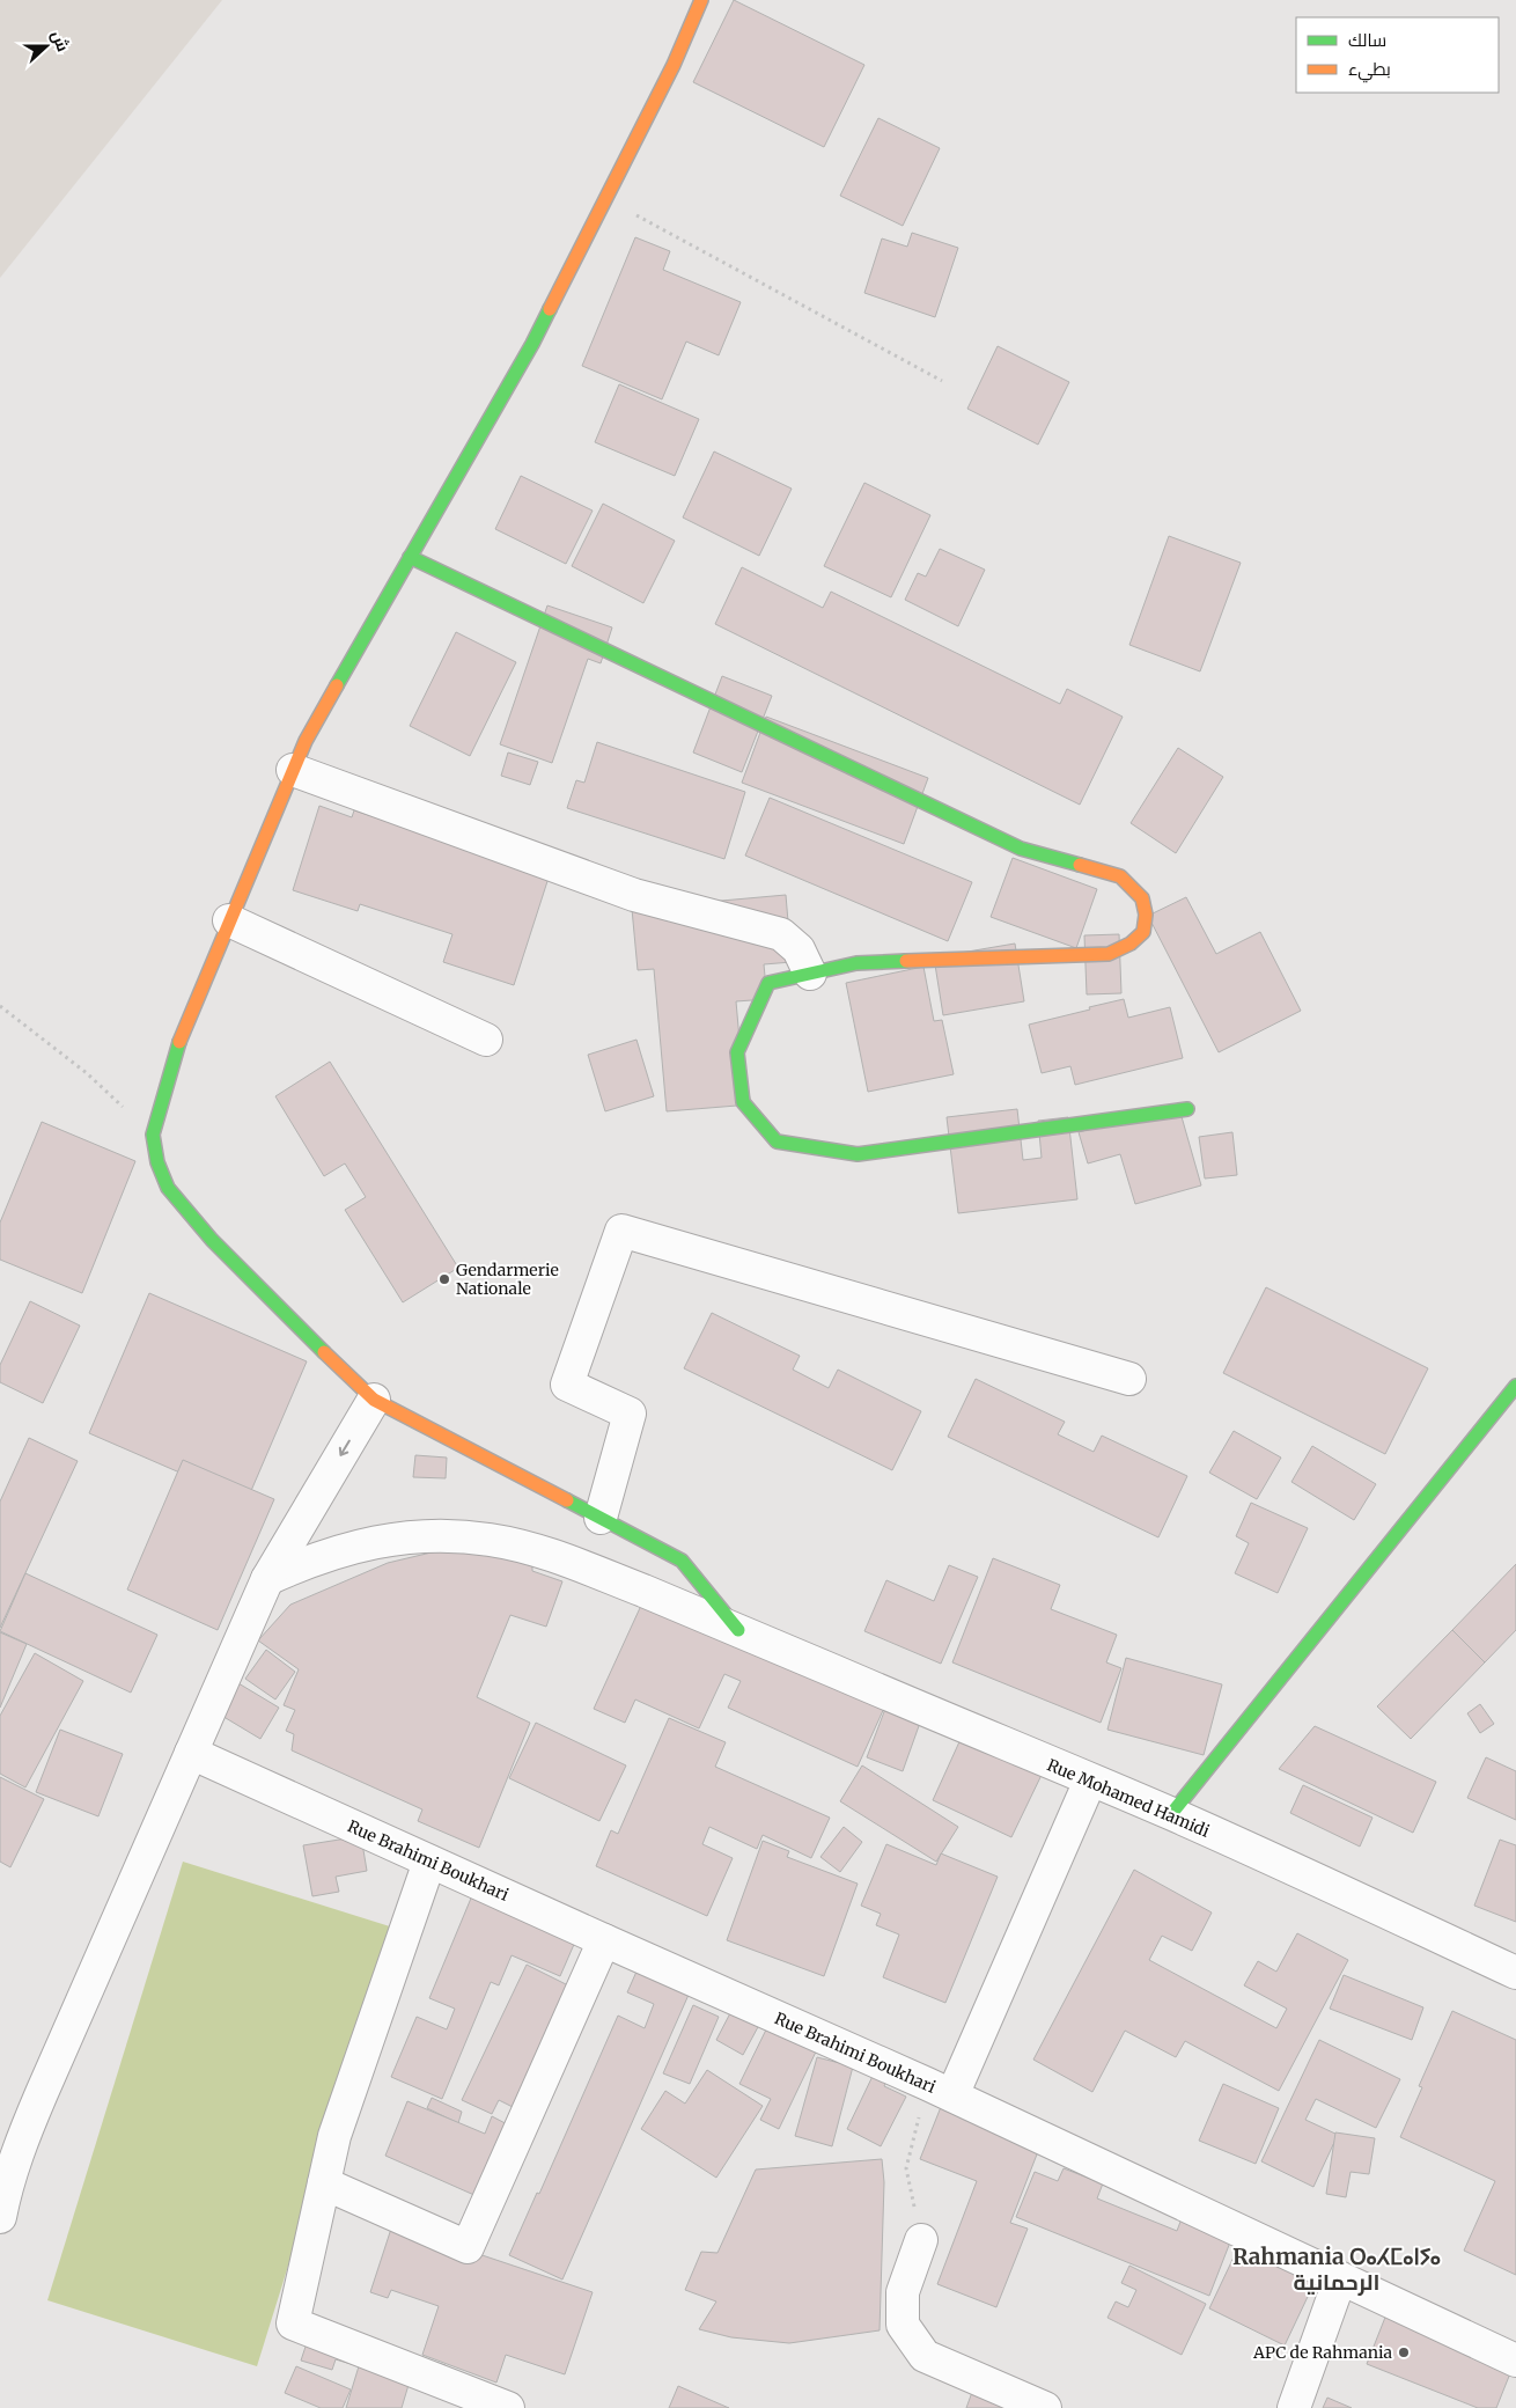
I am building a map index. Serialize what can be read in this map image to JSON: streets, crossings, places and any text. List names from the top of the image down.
{
  "streets": {
    "street": ["Rue Mohamed Hamidi", "Rue Brahimi Boukhari"]
  },
  "districts": ["Rahmania ⵔⴰⵃⵎⴰⵏⵢⴰ الرحمانية"],
  "places": ["Gendarmerie Nationale", "APC de Rahmania"],
  "legend": ["سالك", "بطيء"],
  "north": "right"
}
